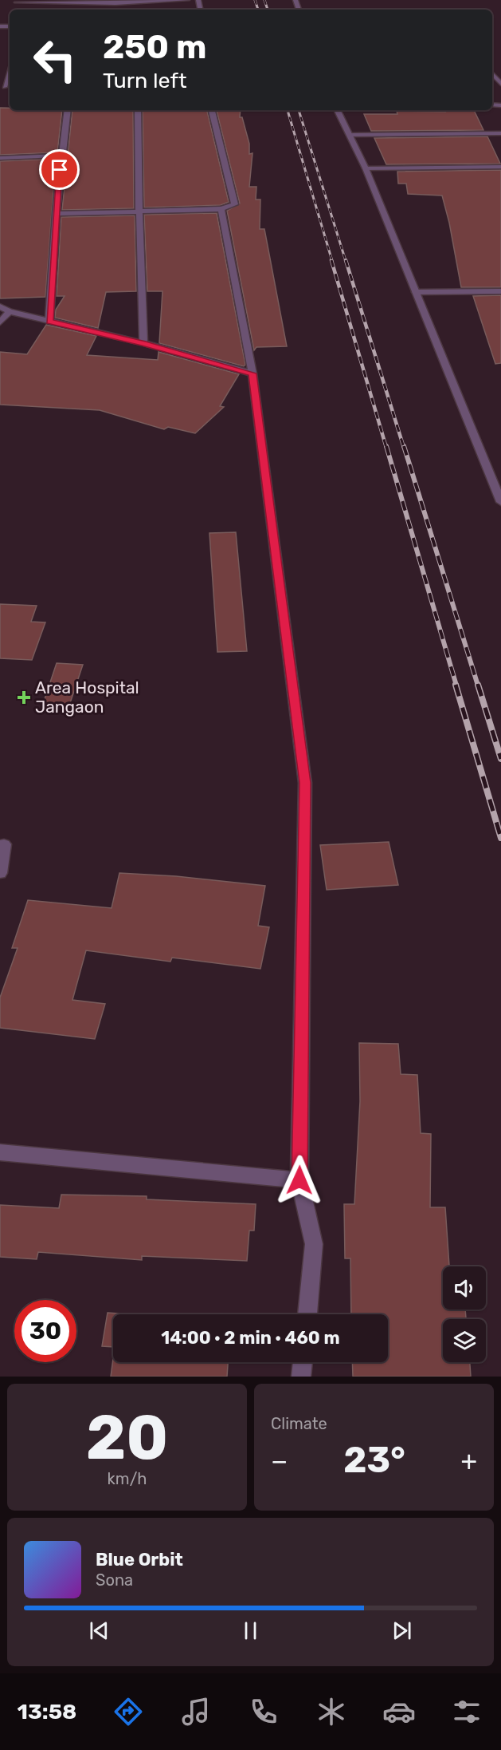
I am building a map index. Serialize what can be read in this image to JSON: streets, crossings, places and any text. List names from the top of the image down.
{
  "places": {
    "health": ["Area Hospital Jangaon"]
  },
  "page": {
    "turn": ["250 m", "Turn left"],
    "limit": "30",
    "trip": "14:00 · 2 min · 460 m",
    "tile": [
      ["20", "km/h"],
      "Climate"
    ],
    "heat": ["−", "23°", "+"],
    "song": ["Blue Orbit", "Sona"],
    "tabs": "13:58"
  }
}
